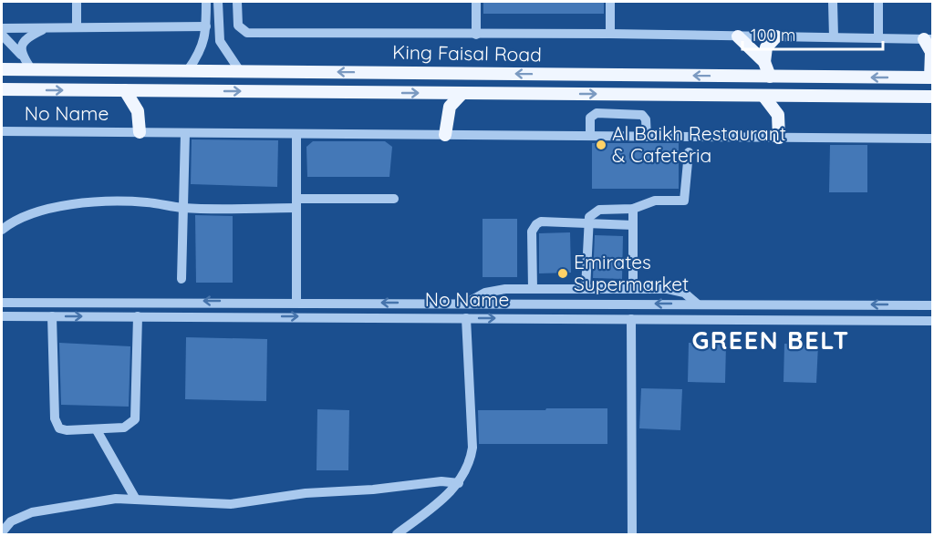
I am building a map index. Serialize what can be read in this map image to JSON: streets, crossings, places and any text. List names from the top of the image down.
{
  "streets": {
    "main road": ["King Faisal Road"],
    "street": ["No Name"]
  },
  "districts": ["GREEN BELT"],
  "places": ["Al Baikh Restaurant & Cafeteria", "Emirates Supermarket"],
  "scale_bar": "100 m"
}
